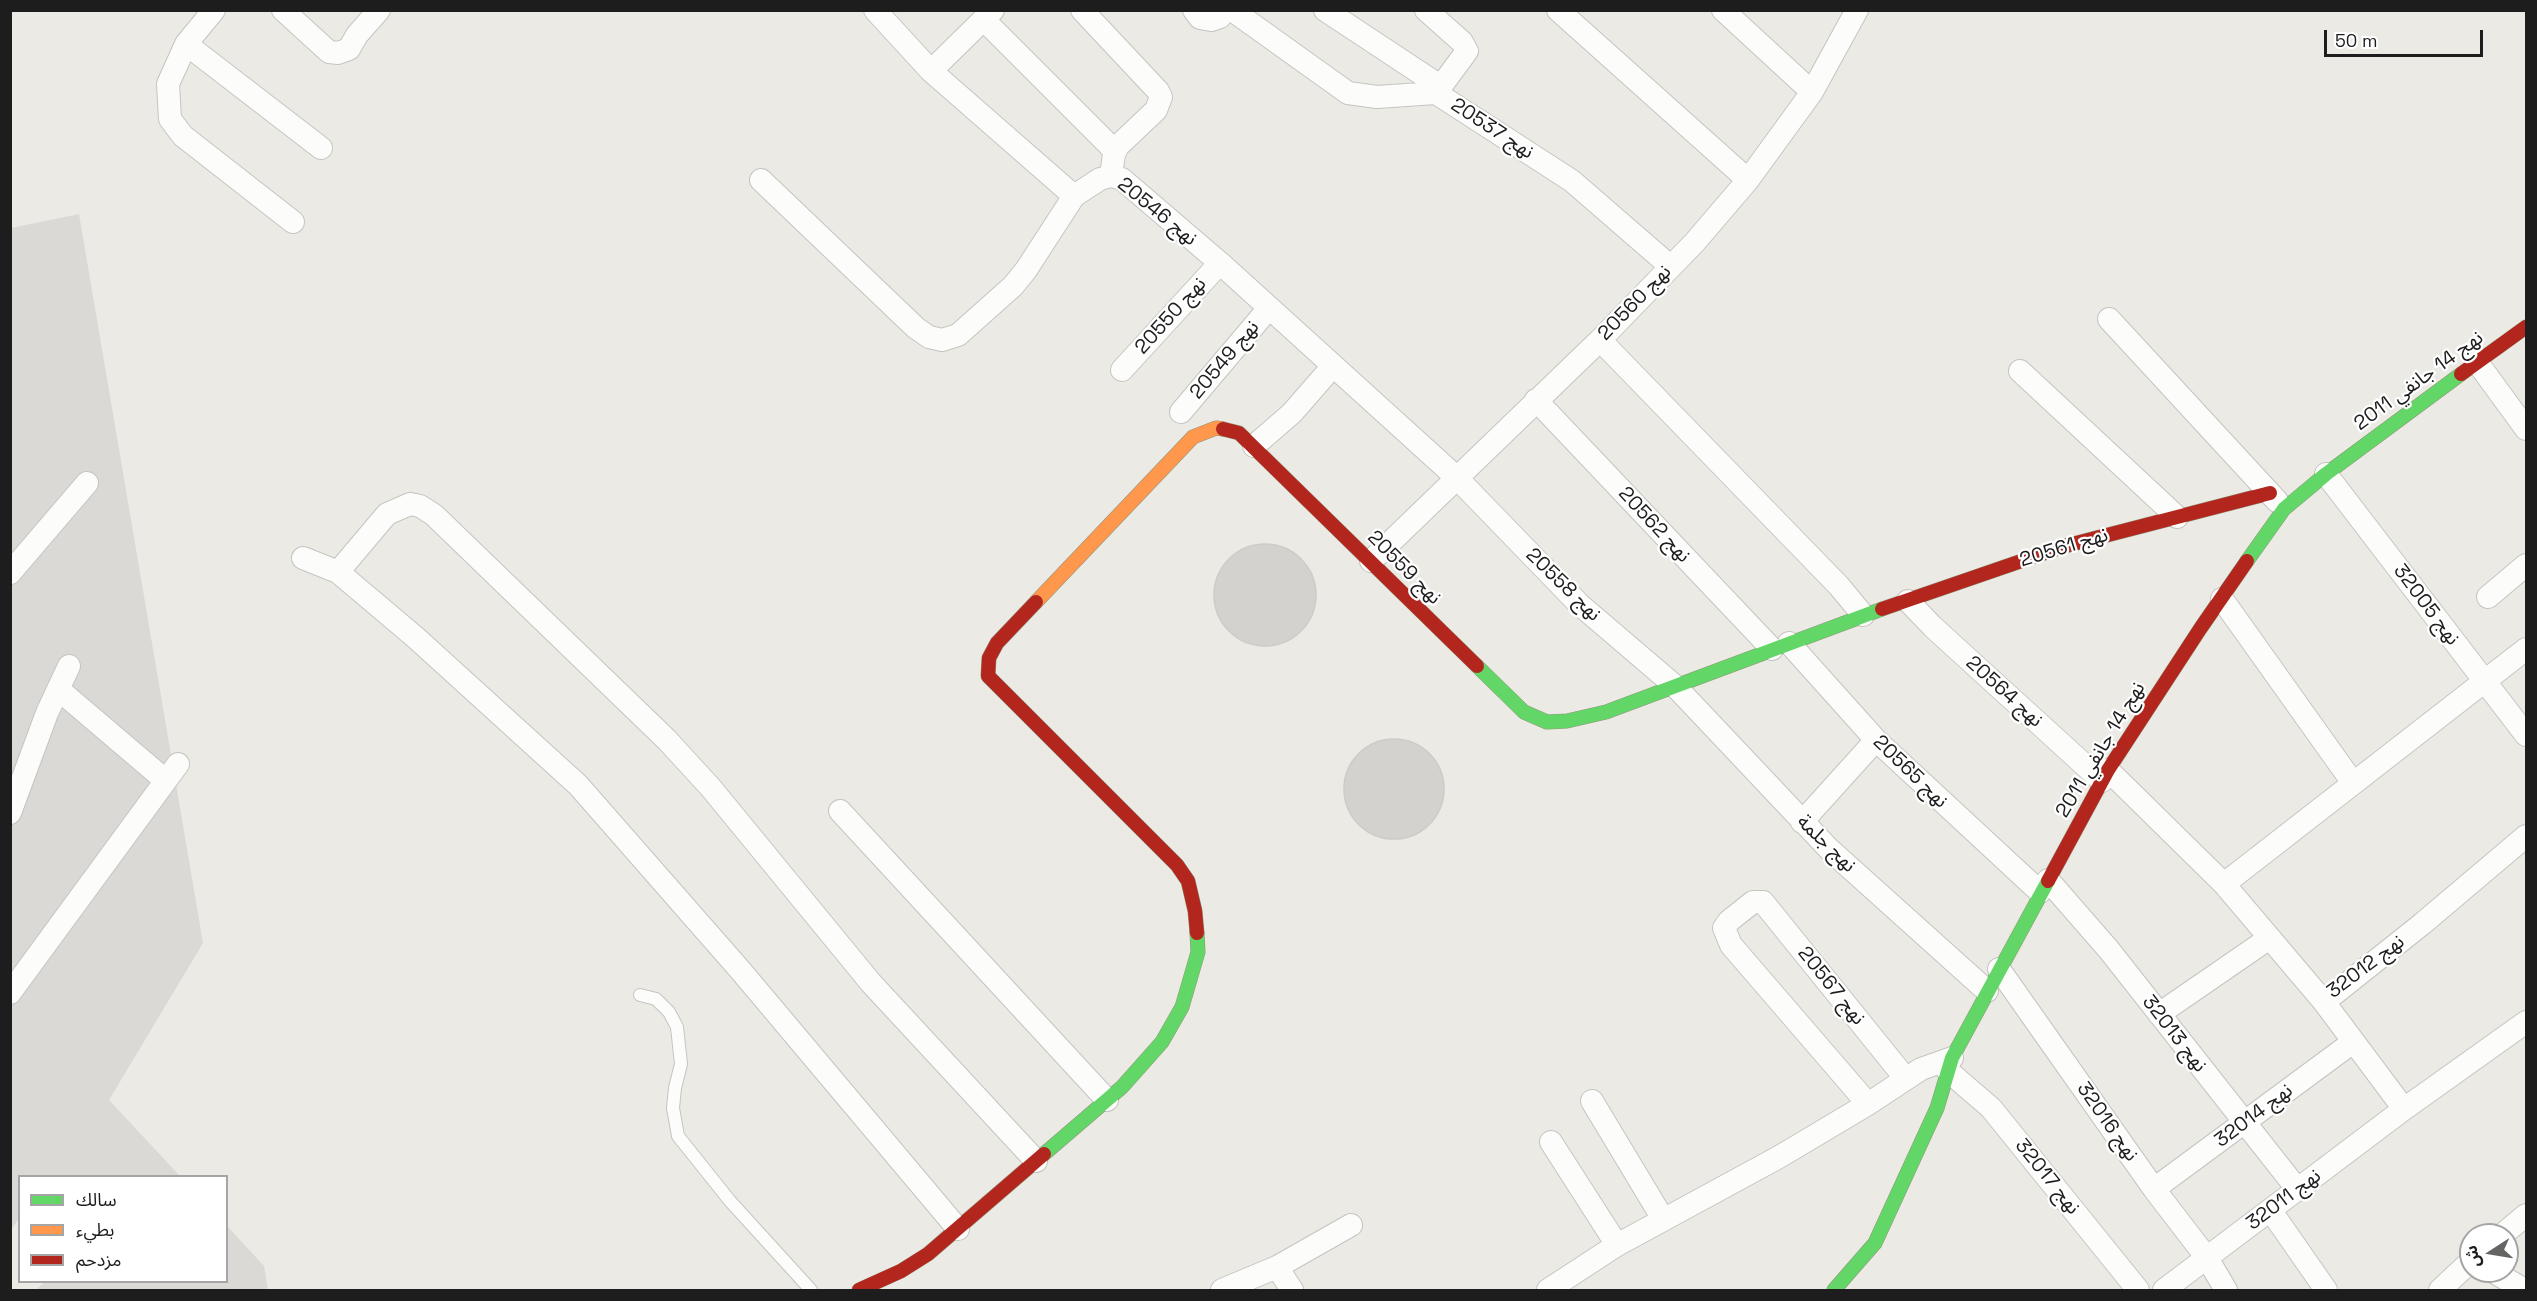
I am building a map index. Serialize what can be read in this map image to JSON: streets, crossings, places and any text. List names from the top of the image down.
{
  "streets": {
    "street": [
      "نهج 20537",
      "نهج 20546",
      "نهج 20560",
      "نهج 20550",
      "نهج 20549",
      "نهج 14 جانفي 2011",
      "نهج 20562",
      "نهج 20561",
      "نهج 20559",
      "نهج 20558",
      "نهج 32005",
      "نهج 20564",
      "نهج 20565",
      "نهج جلمة",
      "نهج 32012",
      "نهج 20567",
      "نهج 32013",
      "نهج 32014",
      "نهج 32016",
      "نهج 32017",
      "نهج 32011"
    ]
  },
  "crossings": [
    ["نهج 20537", "نهج 20560"],
    ["نهج 20546", "نهج 20560"],
    ["نهج 20546", "نهج 20550"],
    ["نهج 20546", "نهج 20549"],
    ["نهج 20546", "نهج 20558"],
    ["نهج 20560", "نهج 20562"],
    ["نهج 20560", "نهج 20559"],
    ["نهج 20560", "نهج 20558"],
    ["نهج 14 جانفي 2011", "نهج 20561"],
    ["نهج 14 جانفي 2011", "نهج 32005"],
    ["نهج 14 جانفي 2011", "نهج 20564"],
    ["نهج 14 جانفي 2011", "نهج 20565"],
    ["نهج 14 جانفي 2011", "نهج جلمة"],
    ["نهج 14 جانفي 2011", "نهج 32013"],
    ["نهج 14 جانفي 2011", "نهج 32016"],
    ["نهج 14 جانفي 2011", "نهج 32017"],
    ["نهج 20562", "نهج 20561"],
    ["نهج 20562", "نهج 20565"],
    ["نهج 20561", "نهج 20559"],
    ["نهج 20561", "نهج 20558"],
    ["نهج 20561", "نهج 20564"],
    ["نهج 20561", "نهج 20565"],
    ["نهج 20561", "نهج جلمة"],
    ["نهج 20558", "نهج جلمة"],
    ["نهج 20564", "نهج 32012"],
    ["نهج 20565", "نهج 32013"],
    ["نهج 32013", "نهج 32014"],
    ["نهج 32013", "نهج 32011"],
    ["نهج 32014", "نهج 32016"],
    ["نهج 32016", "نهج 32011"]
  ],
  "legend": ["سالك", "بطيء", "مزدحم"],
  "scale_bar": "50 m",
  "north": "left"
}
